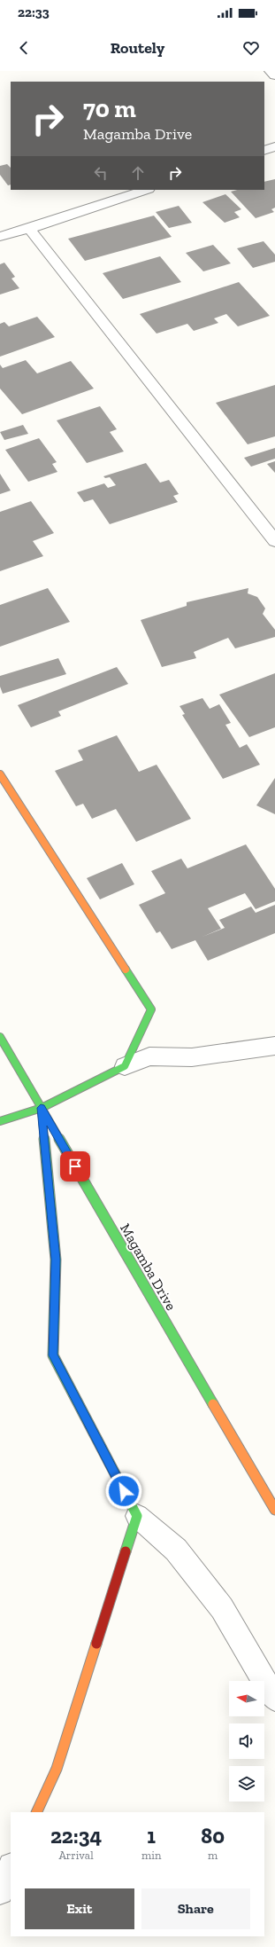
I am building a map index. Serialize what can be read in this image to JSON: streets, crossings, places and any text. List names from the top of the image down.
{
  "streets": {
    "street": ["Magamba Drive"]
  },
  "north": "left",
  "page": {
    "status": "22:33",
    "header": "Routely",
    "turn": ["70 m", "Magamba Drive"],
    "eta": [
      "22:34",
      "Arrival",
      "1",
      "min",
      "80",
      "m"
    ],
    "buttons": ["Exit", "Share"]
  }
}
